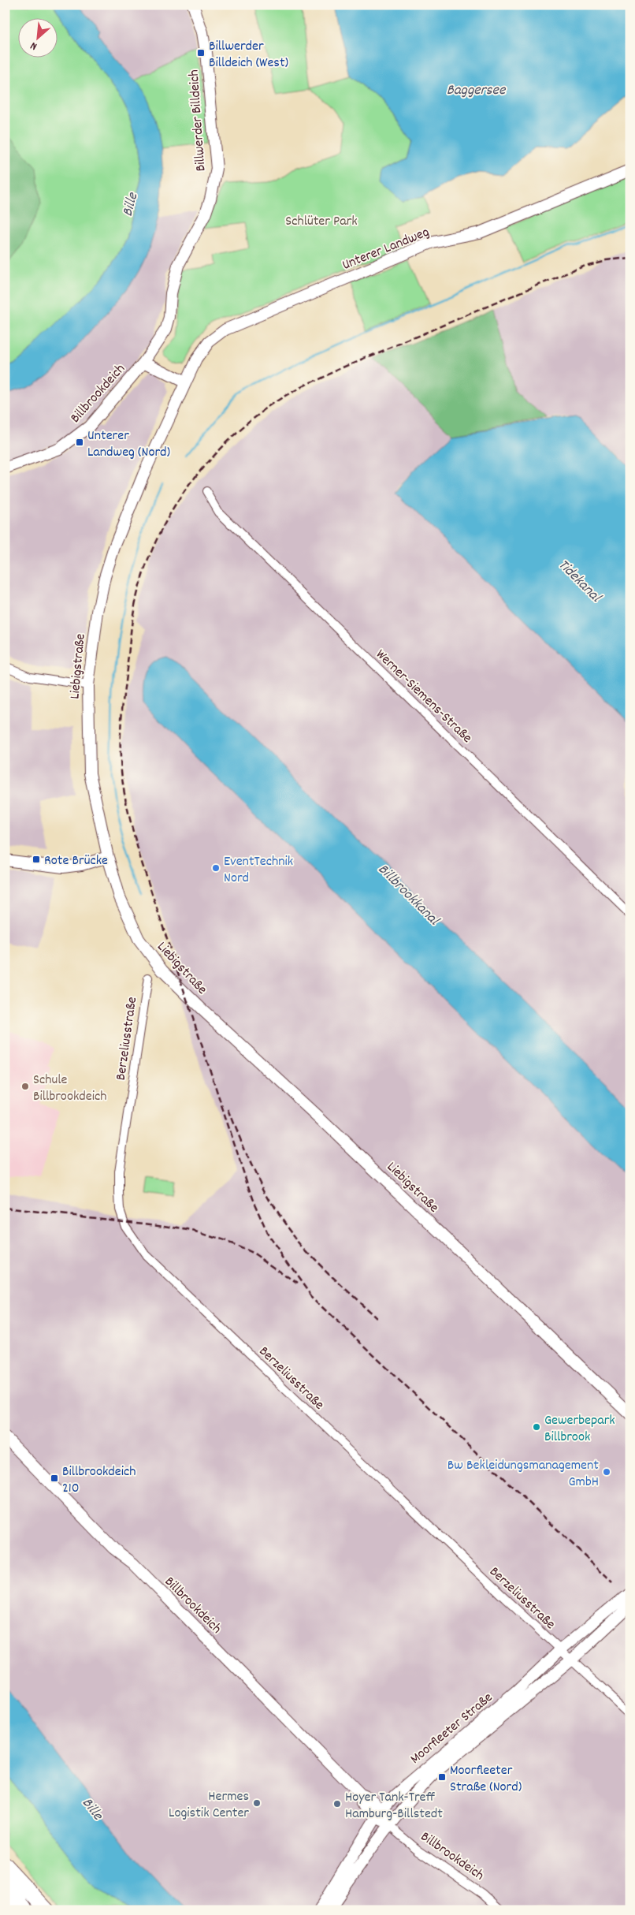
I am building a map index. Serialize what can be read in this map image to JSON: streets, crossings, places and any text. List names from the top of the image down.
{
  "streets": {
    "main road": [
      "Billwerder Billdeich",
      "Unterer Landweg",
      "Billbrookdeich",
      "Liebigstraße",
      "Moorfleeter Straße"
    ],
    "street": ["Werner-Siemens-Straße", "Berzeliusstraße"]
  },
  "crossings": [
    ["Billwerder Billdeich", "Billbrookdeich"],
    ["Unterer Landweg", "Liebigstraße"],
    ["Billbrookdeich", "Moorfleeter Straße"],
    ["Berzeliusstraße", "Moorfleeter Straße"]
  ],
  "water": [
    "Baggersee",
    "Bille",
    "Tidekanal",
    "Billbrookkanal"
  ],
  "parks": ["Schlüter Park"],
  "places": {
    "transit": [
      "Billwerder Billdeich (West)",
      "Unterer Landweg (Nord)",
      "Rote Brücke",
      "Billbrookdeich 210",
      "Moorfleeter Straße (Nord)"
    ],
    "other": [
      "EventTechnik Nord",
      "Schule Billbrookdeich",
      "Gewerbepark Billbrook",
      "Bw Bekleidungsmanagement GmbH",
      "Hermes Logistik Center",
      "Hoyer Tank-Treff Hamburg-Billstedt"
    ]
  },
  "north": "bottom left"
}
